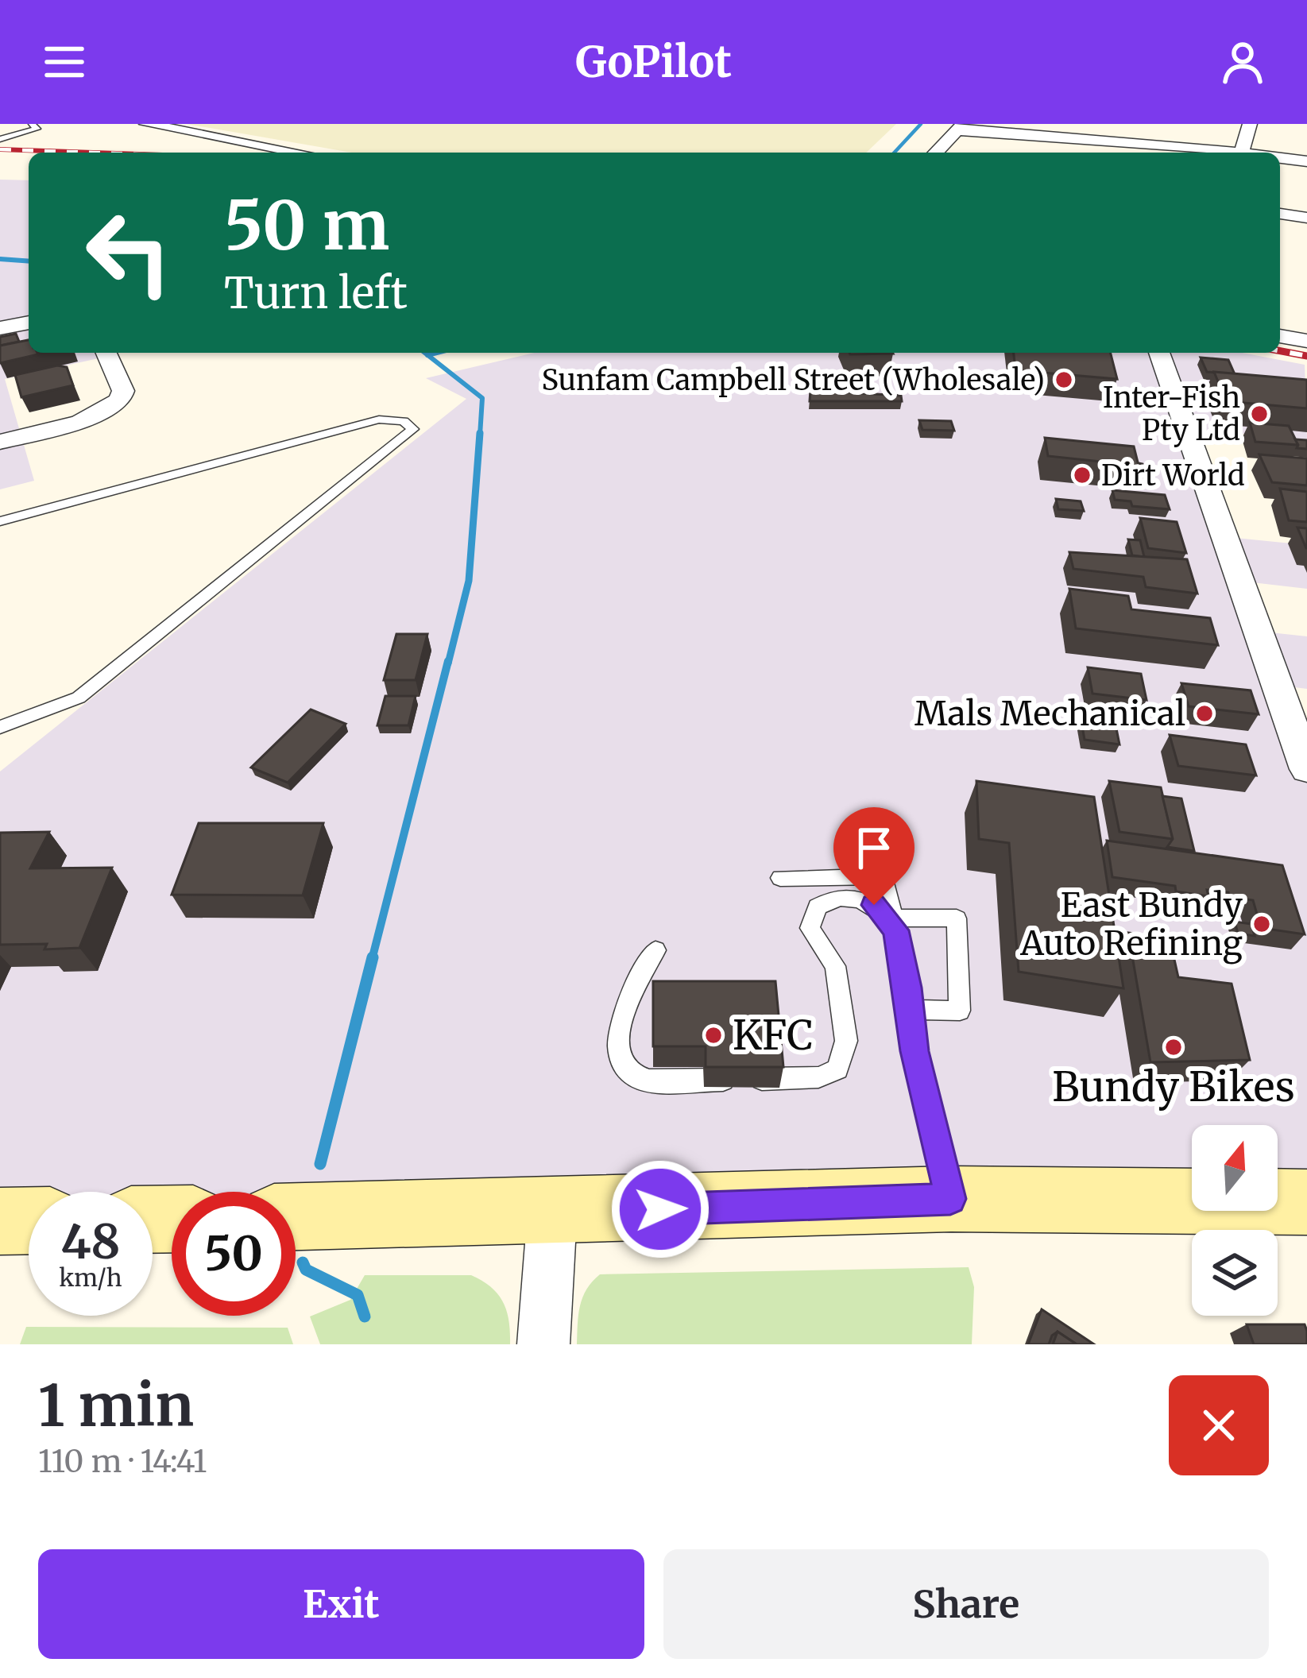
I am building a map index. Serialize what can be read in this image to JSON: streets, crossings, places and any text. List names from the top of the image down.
{
  "places": [
    "Sunfam Campbell Street (Wholesale)",
    "Inter-Fish Pty Ltd",
    "Dirt World",
    "Mals Mechanical",
    "East Bundy Auto Refining",
    "KFC",
    "Bundy Bikes"
  ],
  "north": "top",
  "page": {
    "header": "GoPilot",
    "turn": ["50 m", "Turn left"],
    "speed": "48 km/h",
    "limit": "50",
    "heading": ["1 min", "110 m · 14:41"],
    "buttons": ["Exit", "Share"]
  }
}
